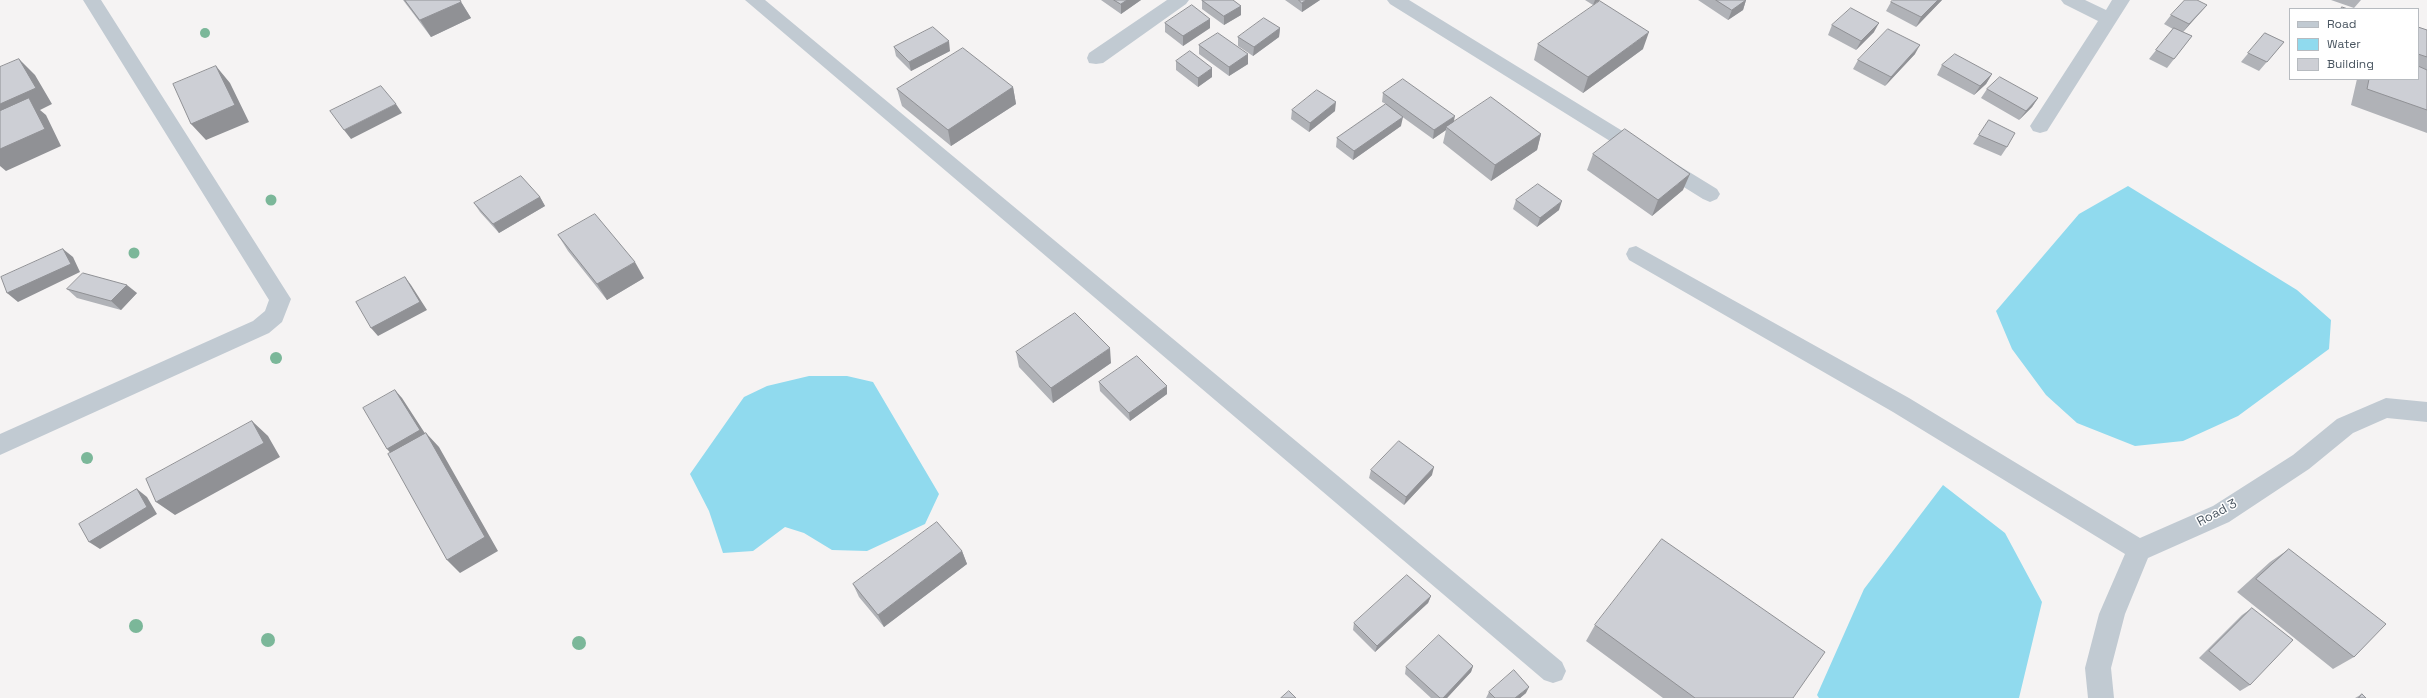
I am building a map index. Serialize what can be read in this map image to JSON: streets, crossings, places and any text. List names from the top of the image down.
{
  "streets": {
    "street": ["Road 3"]
  },
  "legend": ["Road", "Water", "Building"]
}
